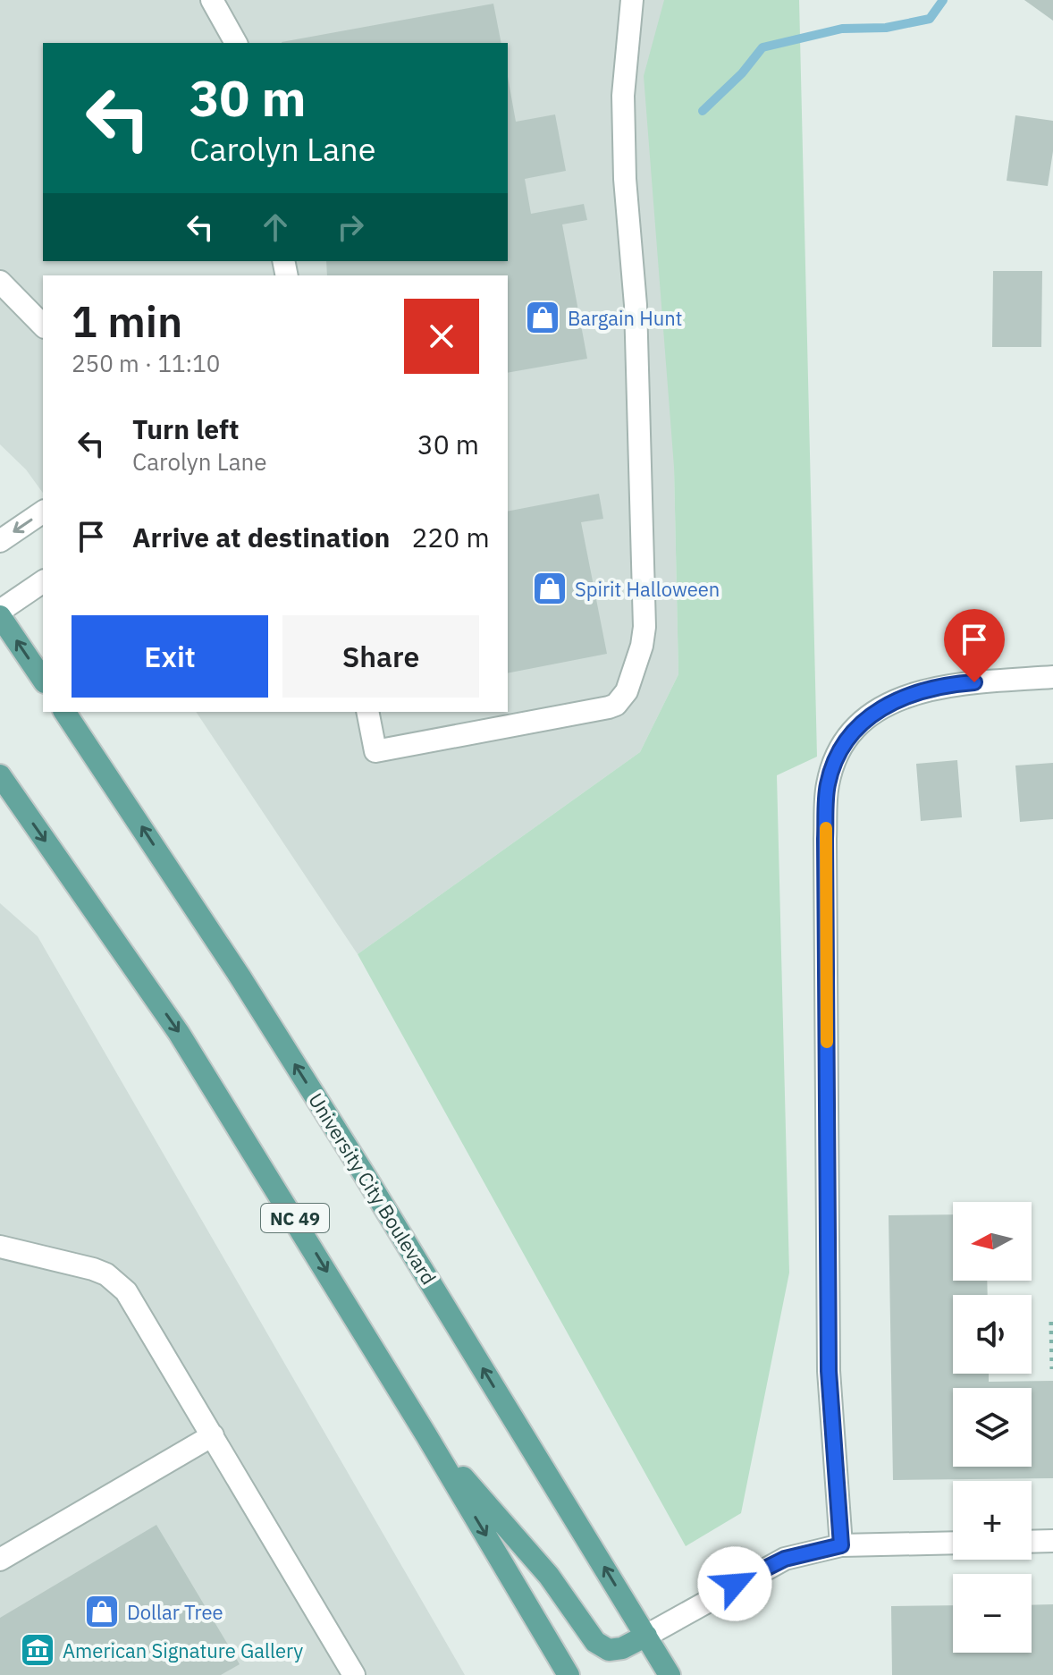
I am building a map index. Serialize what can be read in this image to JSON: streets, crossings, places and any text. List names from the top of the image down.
{
  "streets": {
    "main road": ["University City Boulevard", "NC 49"]
  },
  "places": {
    "shop": ["Bargain Hunt", "Spirit Halloween", "Dollar Tree"],
    "museum": ["American Signature Gallery"]
  },
  "north": "left",
  "page": {
    "turn": ["30 m", "Carolyn Lane"],
    "heading": ["1 min", "250 m · 11:10"],
    "list": [
      {
        "name": "Turn left",
        "note": "Carolyn Lane",
        "value": "30 m"
      },
      {
        "name": "Arrive at destination",
        "value": "220 m"
      }
    ],
    "buttons": ["Exit", "Share"],
    "map_buttons": ["+", "−"]
  }
}
